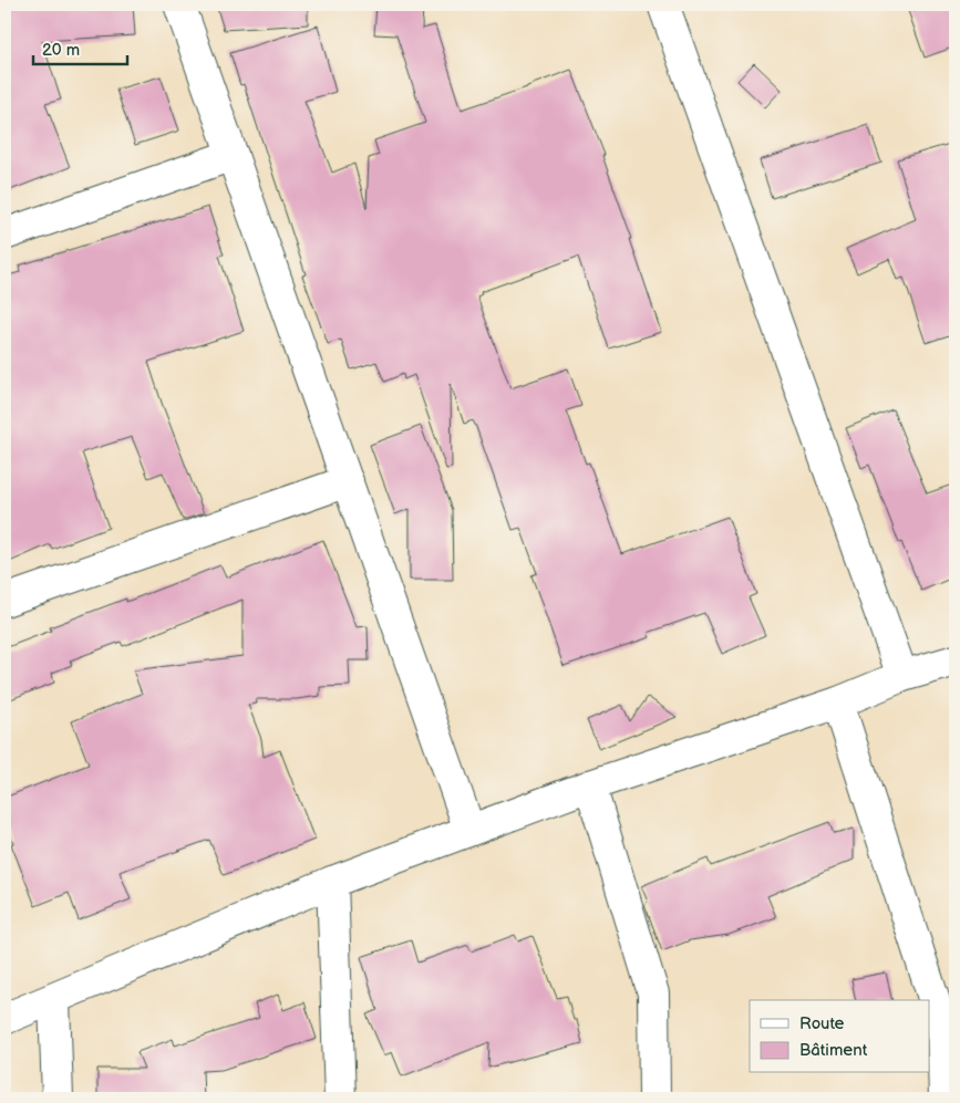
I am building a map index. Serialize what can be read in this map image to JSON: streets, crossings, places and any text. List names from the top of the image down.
{
  "legend": ["Route", "Bâtiment"],
  "scale_bar": "20 m"
}
